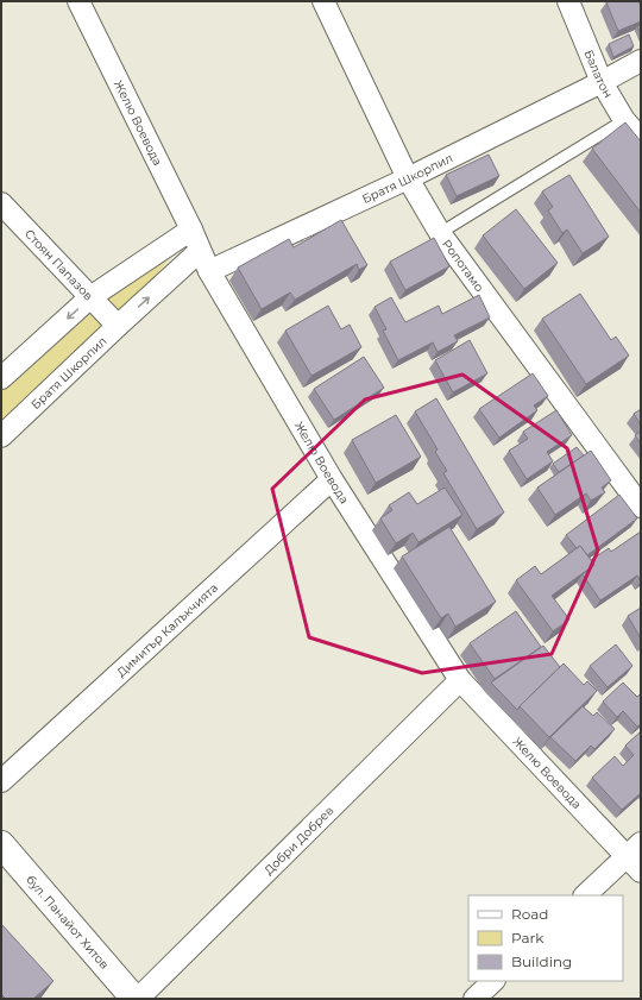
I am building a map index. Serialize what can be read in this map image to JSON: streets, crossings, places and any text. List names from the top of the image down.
{
  "streets": {
    "street": [
      "Балатон",
      "Желю Воевода",
      "Братя Шкорпил",
      "Стоян Папазов",
      "Ропотамо",
      "Димитър Калъкчията",
      "Добри Добрев",
      "бул. Панайот Хитов"
    ]
  },
  "crossings": [
    ["Балатон", "Братя Шкорпил"],
    ["Желю Воевода", "Братя Шкорпил"],
    ["Желю Воевода", "Димитър Калъкчията"],
    ["Желю Воевода", "Добри Добрев"],
    ["Братя Шкорпил", "Стоян Папазов"],
    ["Братя Шкорпил", "Ропотамо"],
    ["Добри Добрев", "бул. Панайот Хитов"]
  ],
  "legend": ["Road", "Park", "Building"]
}
